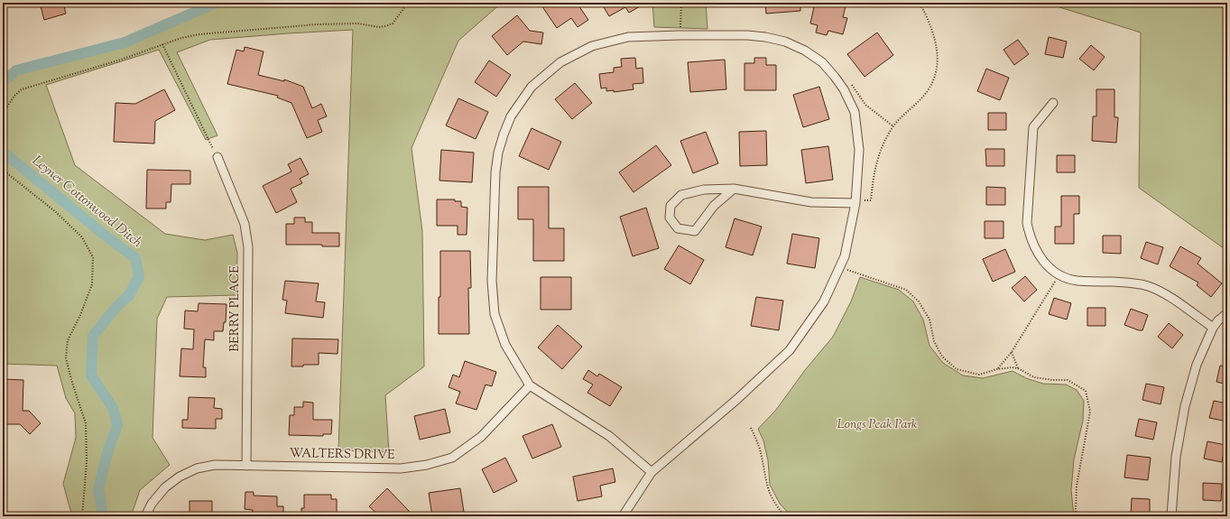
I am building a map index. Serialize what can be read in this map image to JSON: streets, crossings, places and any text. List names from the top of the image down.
{
  "streets": {
    "street": ["BERRY PLACE", "WALTERS DRIVE"]
  },
  "crossings": [
    ["BERRY PLACE", "WALTERS DRIVE"]
  ],
  "water": ["Leyner Cottonwood Ditch"],
  "parks": ["Longs Peak Park"]
}
